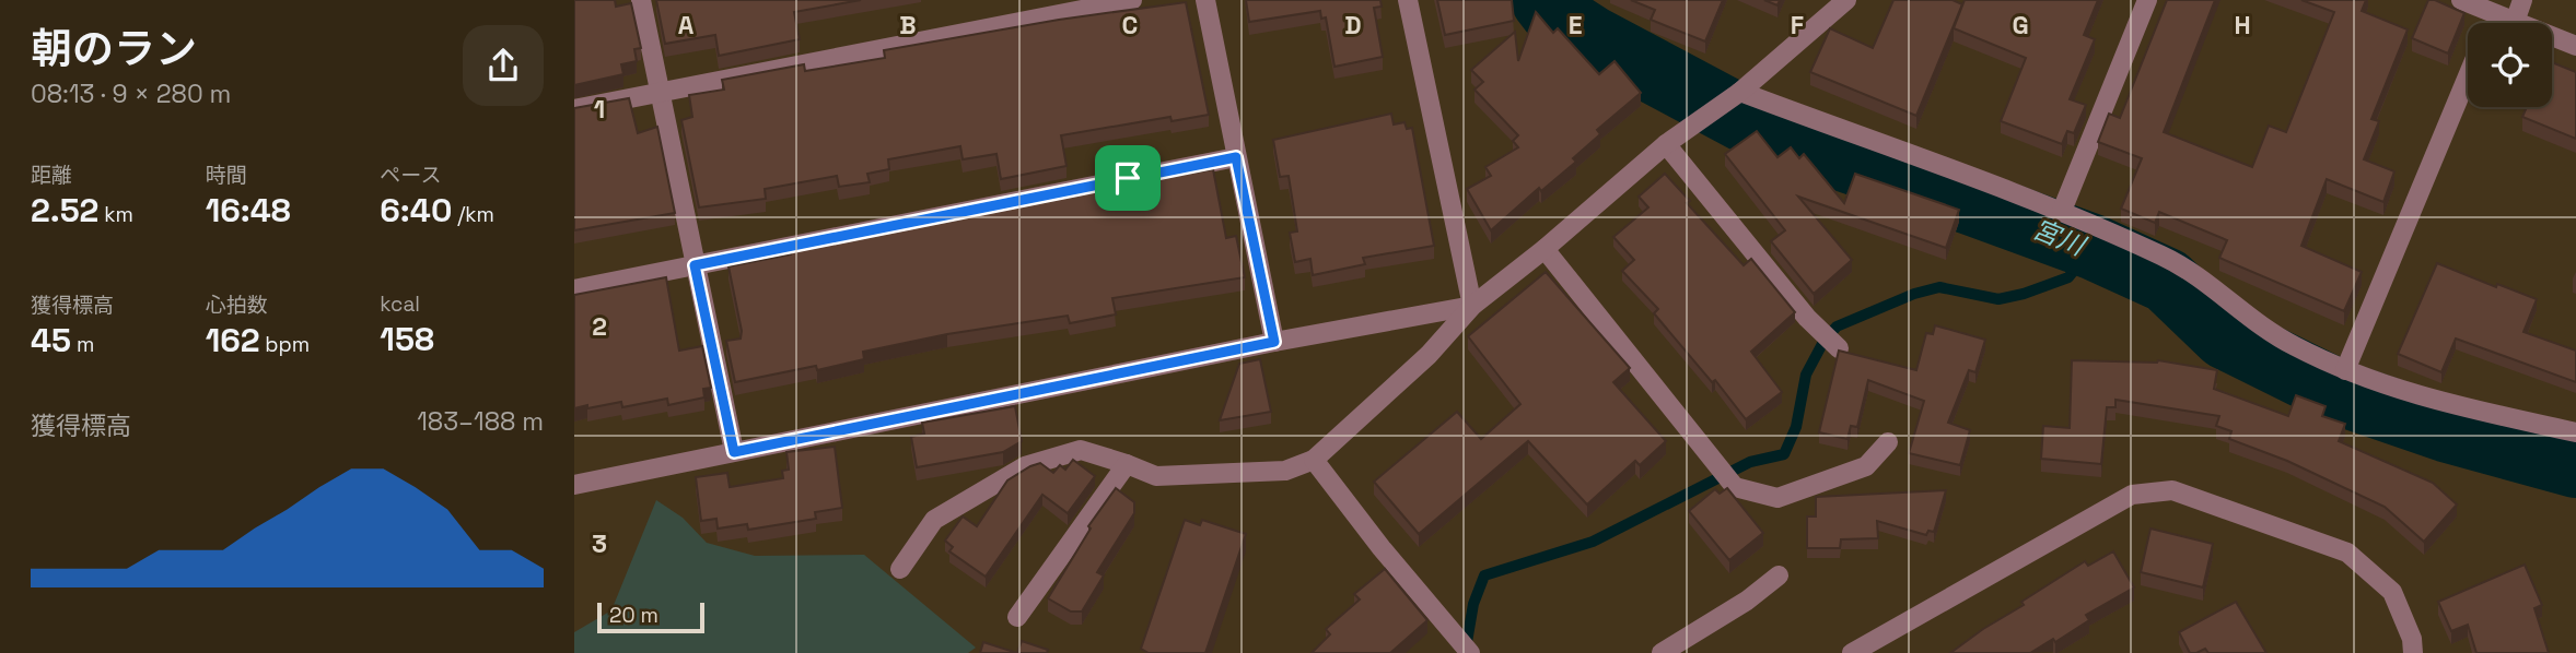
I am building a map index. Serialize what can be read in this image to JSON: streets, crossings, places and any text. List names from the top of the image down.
{
  "water": ["宮川"],
  "scale_bar": "20 m",
  "page": {
    "heading": ["朝のラン", "08:13 · 9 × 280 m"],
    "stats": [
      ["距離", "2.52 km"],
      ["時間", "16:48"],
      ["ペース", "6:40 /km"],
      ["獲得標高", "45 m"],
      ["心拍数", "162 bpm"],
      ["kcal", "158"]
    ],
    "chart": ["獲得標高", "183–188 m"],
    "scale": "20 m"
  },
  "grid": {
    "columns": [
      "A",
      "B",
      "C",
      "D",
      "E",
      "F",
      "G",
      "H"
    ],
    "rows": ["1", "2", "3"]
  }
}
